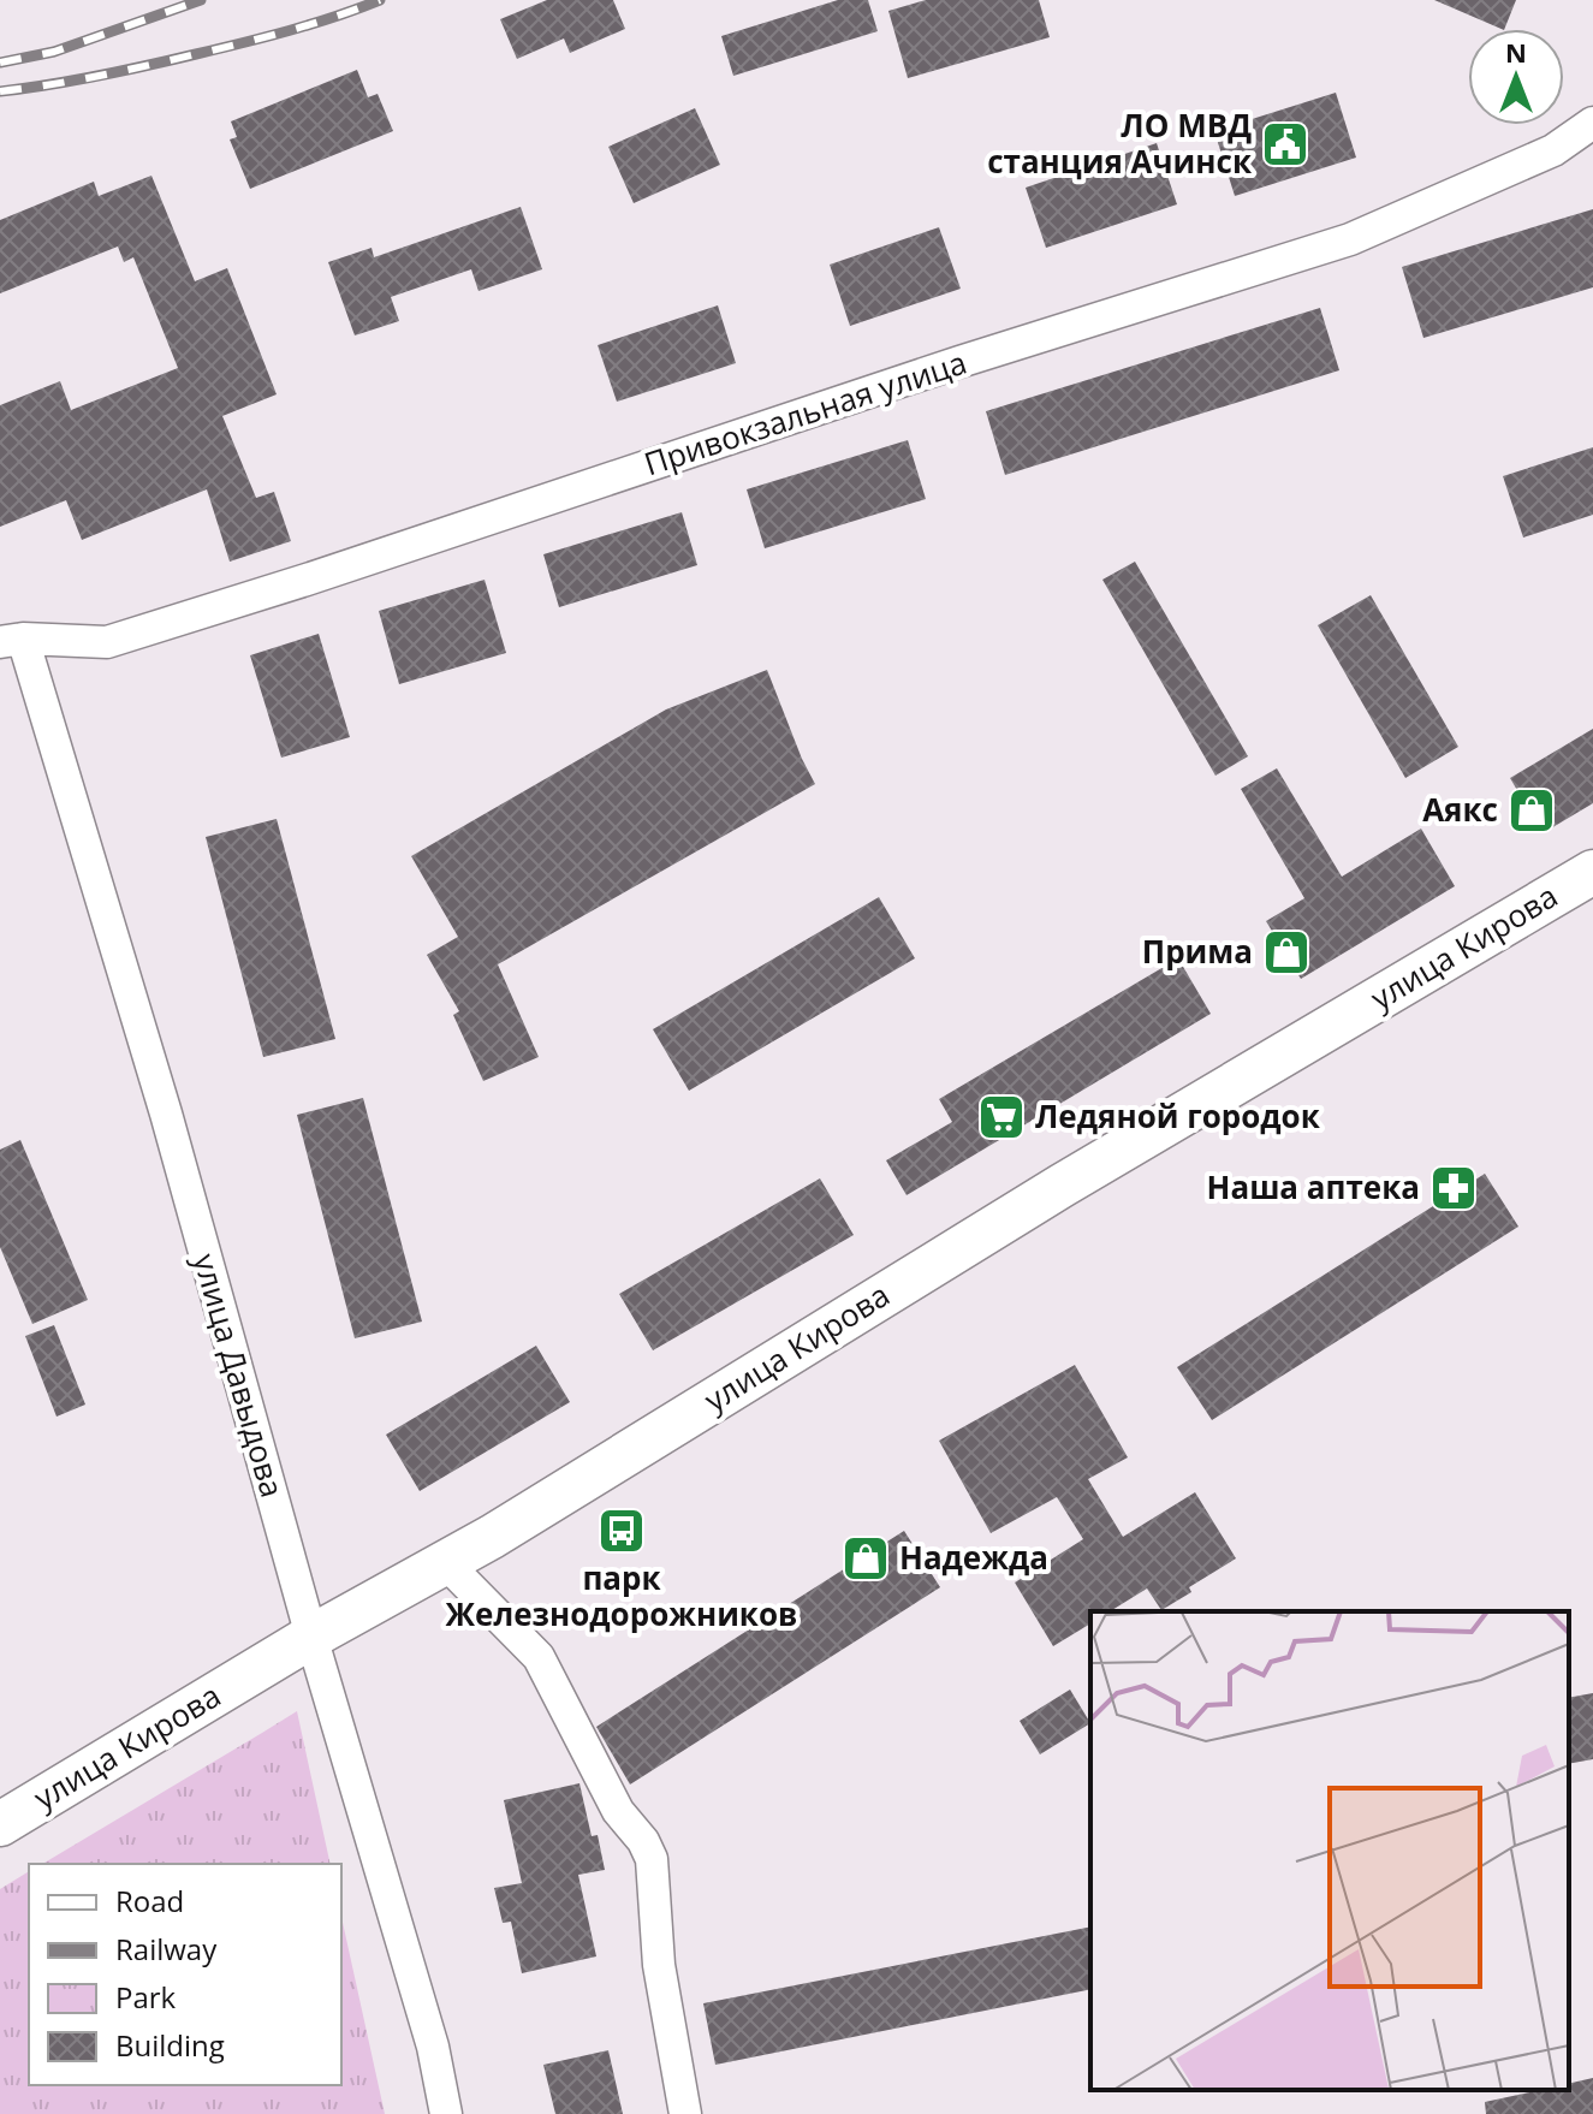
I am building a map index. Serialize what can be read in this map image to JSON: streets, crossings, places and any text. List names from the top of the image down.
{
  "streets": {
    "main road": ["улица Кирова"],
    "street": ["Привокзальная улица", "улица Давыдова"]
  },
  "crossings": [
    ["Привокзальная улица", "улица Давыдова"],
    ["улица Кирова", "улица Давыдова"]
  ],
  "places": {
    "public building": ["ЛО МВД станция Ачинск"],
    "shop": ["Аякс", "Прима", "Надежда"],
    "supermarket": ["Ледяной городок"],
    "pharmacy": ["Наша аптека"],
    "bus stop": ["парк Железнодорожников"]
  },
  "legend": [
    "Road",
    "Railway",
    "Park",
    "Building"
  ],
  "north": "top"
}
